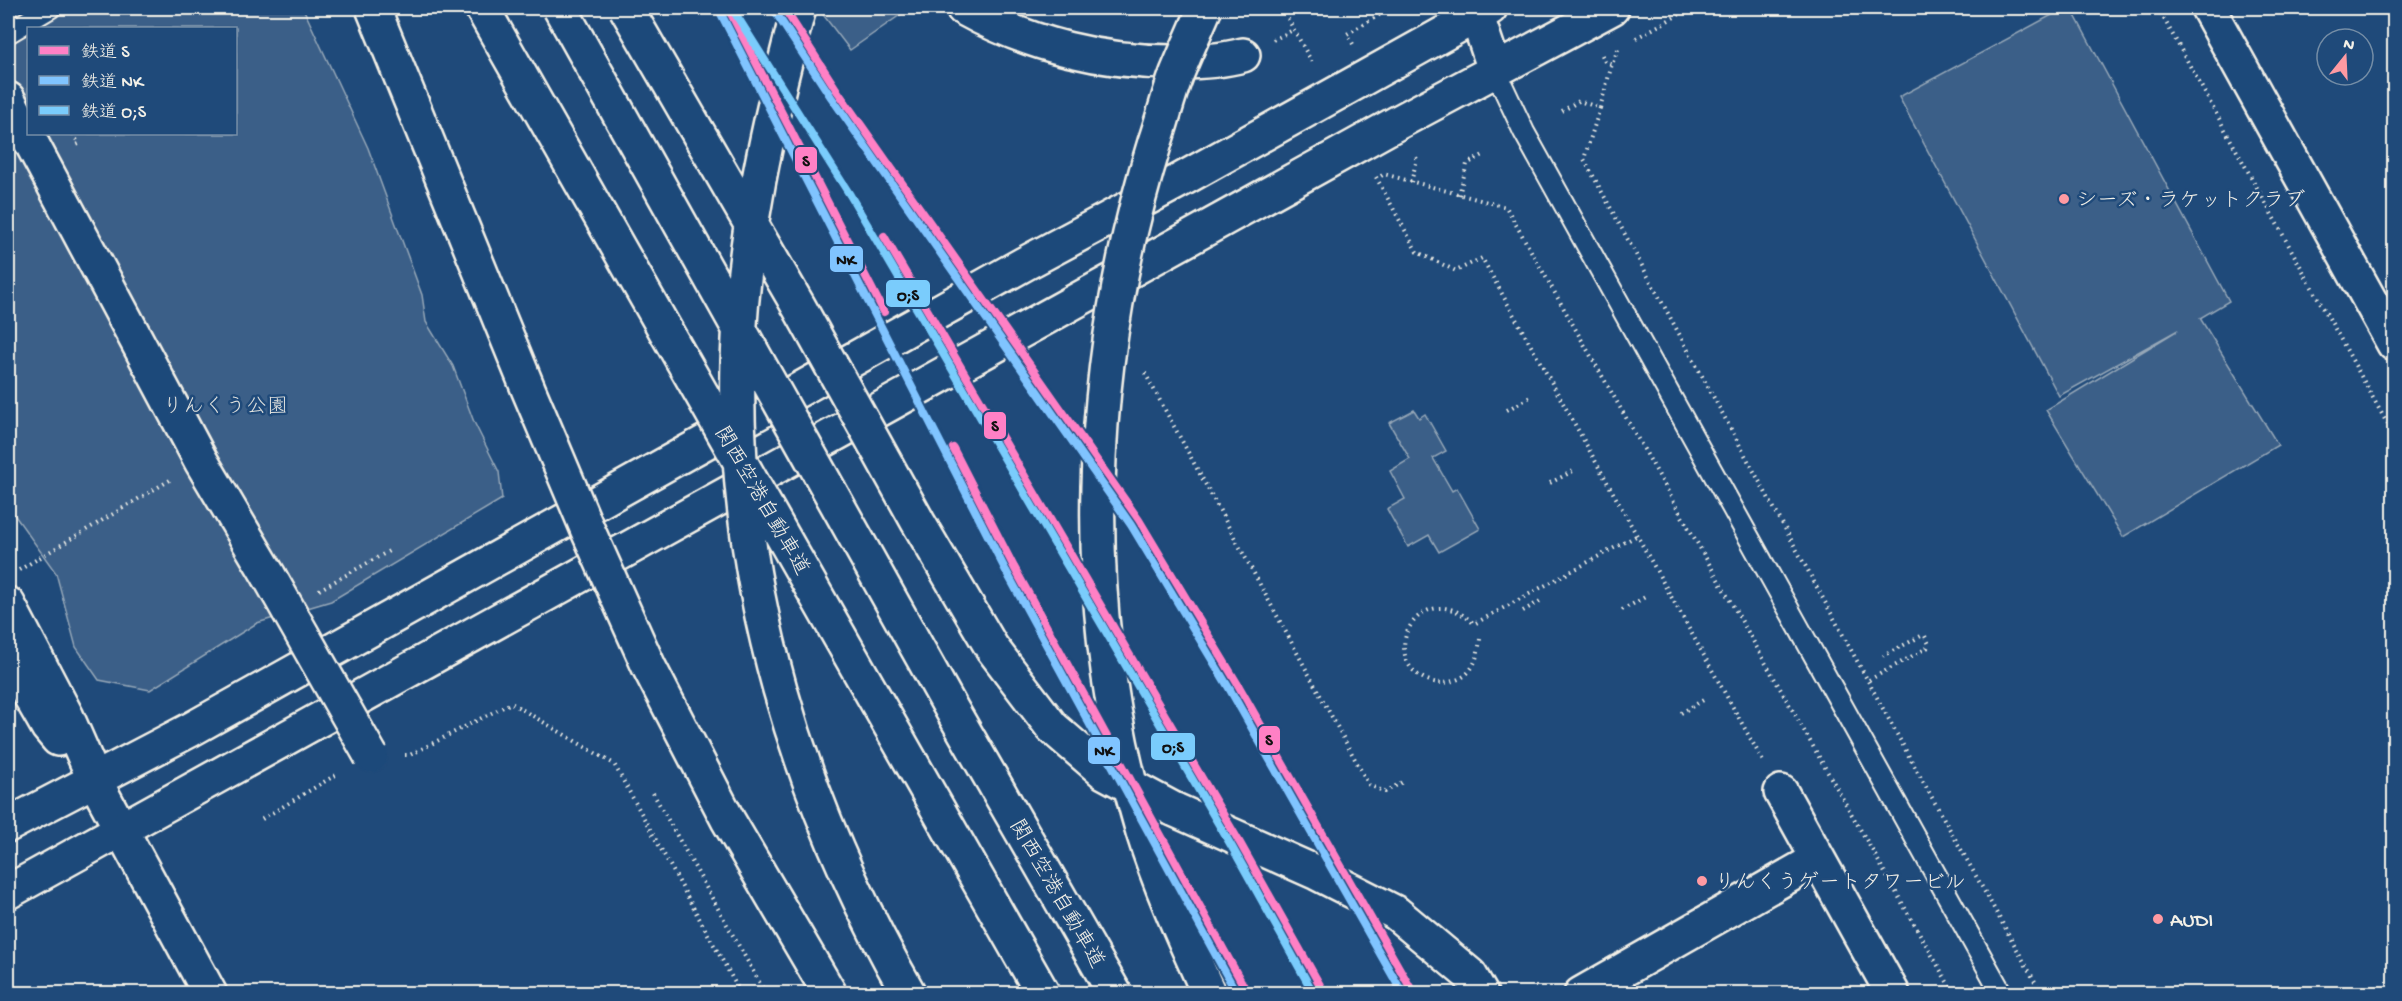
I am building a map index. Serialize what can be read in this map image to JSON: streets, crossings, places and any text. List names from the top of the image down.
{
  "streets": {
    "main road": ["関西空港自動車道"]
  },
  "parks": ["りんくう公園"],
  "places": ["シーズ・ラケットクラブ", "りんくうゲートタワービル", "AUDI"],
  "lines": ["rail line S", "rail line NK", "rail line O;S"],
  "legend": ["鉄道 S", "鉄道 NK", "鉄道 O;S"],
  "north": "top"
}
